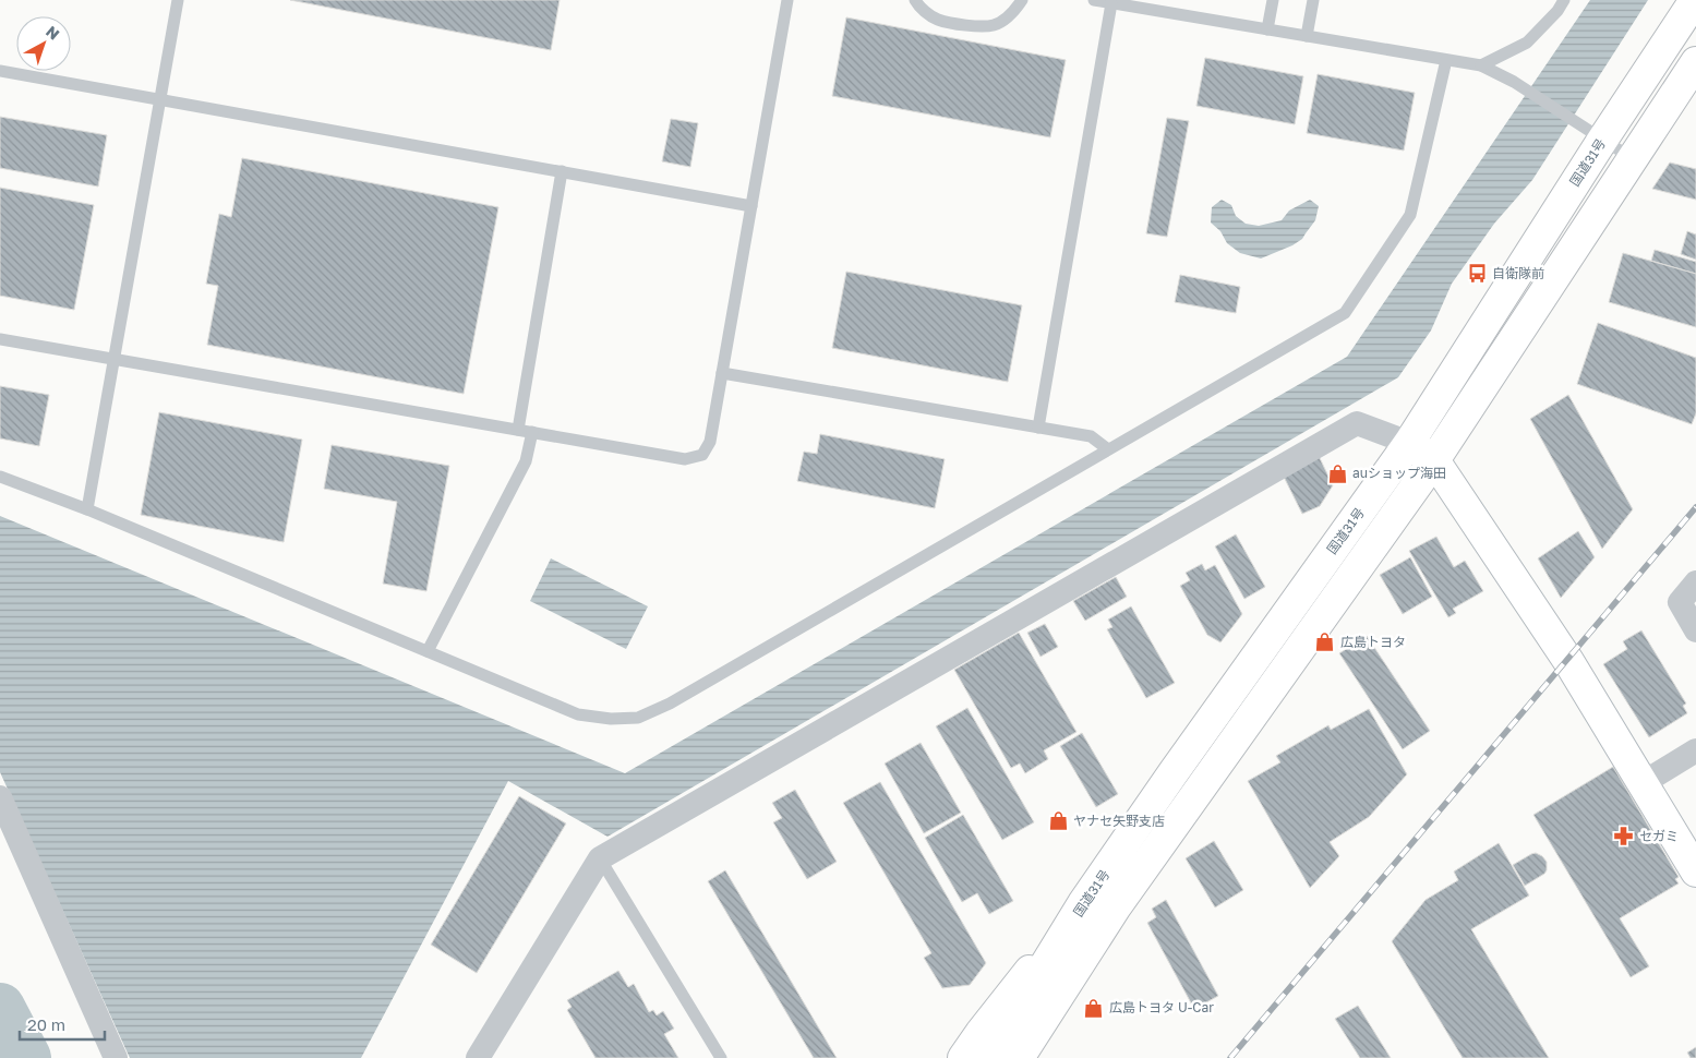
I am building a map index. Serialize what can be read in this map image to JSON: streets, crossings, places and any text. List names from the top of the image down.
{
  "streets": {
    "main road": ["国道31号"]
  },
  "places": {
    "bus stop": ["自衛隊前"],
    "shop": [
      "auショップ海田",
      "広島トヨタ",
      "ヤナセ矢野支店",
      "広島トヨタ U-Car"
    ],
    "pharmacy": ["セガミ"]
  },
  "scale_bar": "20 m",
  "north": "top right"
}
